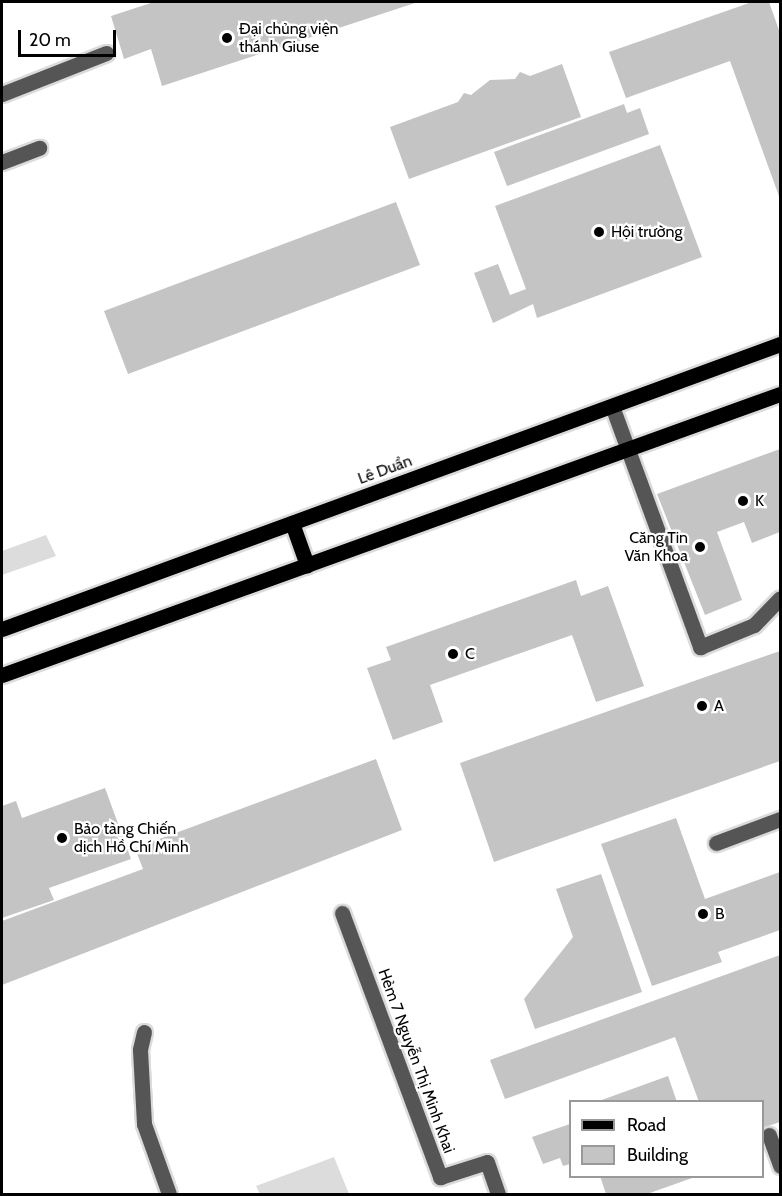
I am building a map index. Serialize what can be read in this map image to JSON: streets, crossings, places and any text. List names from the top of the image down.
{
  "streets": {
    "main road": ["Lê Duẩn"],
    "lane": ["Hẻm 7 Nguyễn Thị Minh Khai"]
  },
  "places": [
    "Đại chủng viện thánh Giuse",
    "Hội trường",
    "K",
    "Căng Tin Văn Khoa",
    "C",
    "A",
    "Bảo tàng Chiến dịch Hồ Chí Minh",
    "B"
  ],
  "legend": ["Road", "Building"],
  "scale_bar": "20 m"
}
